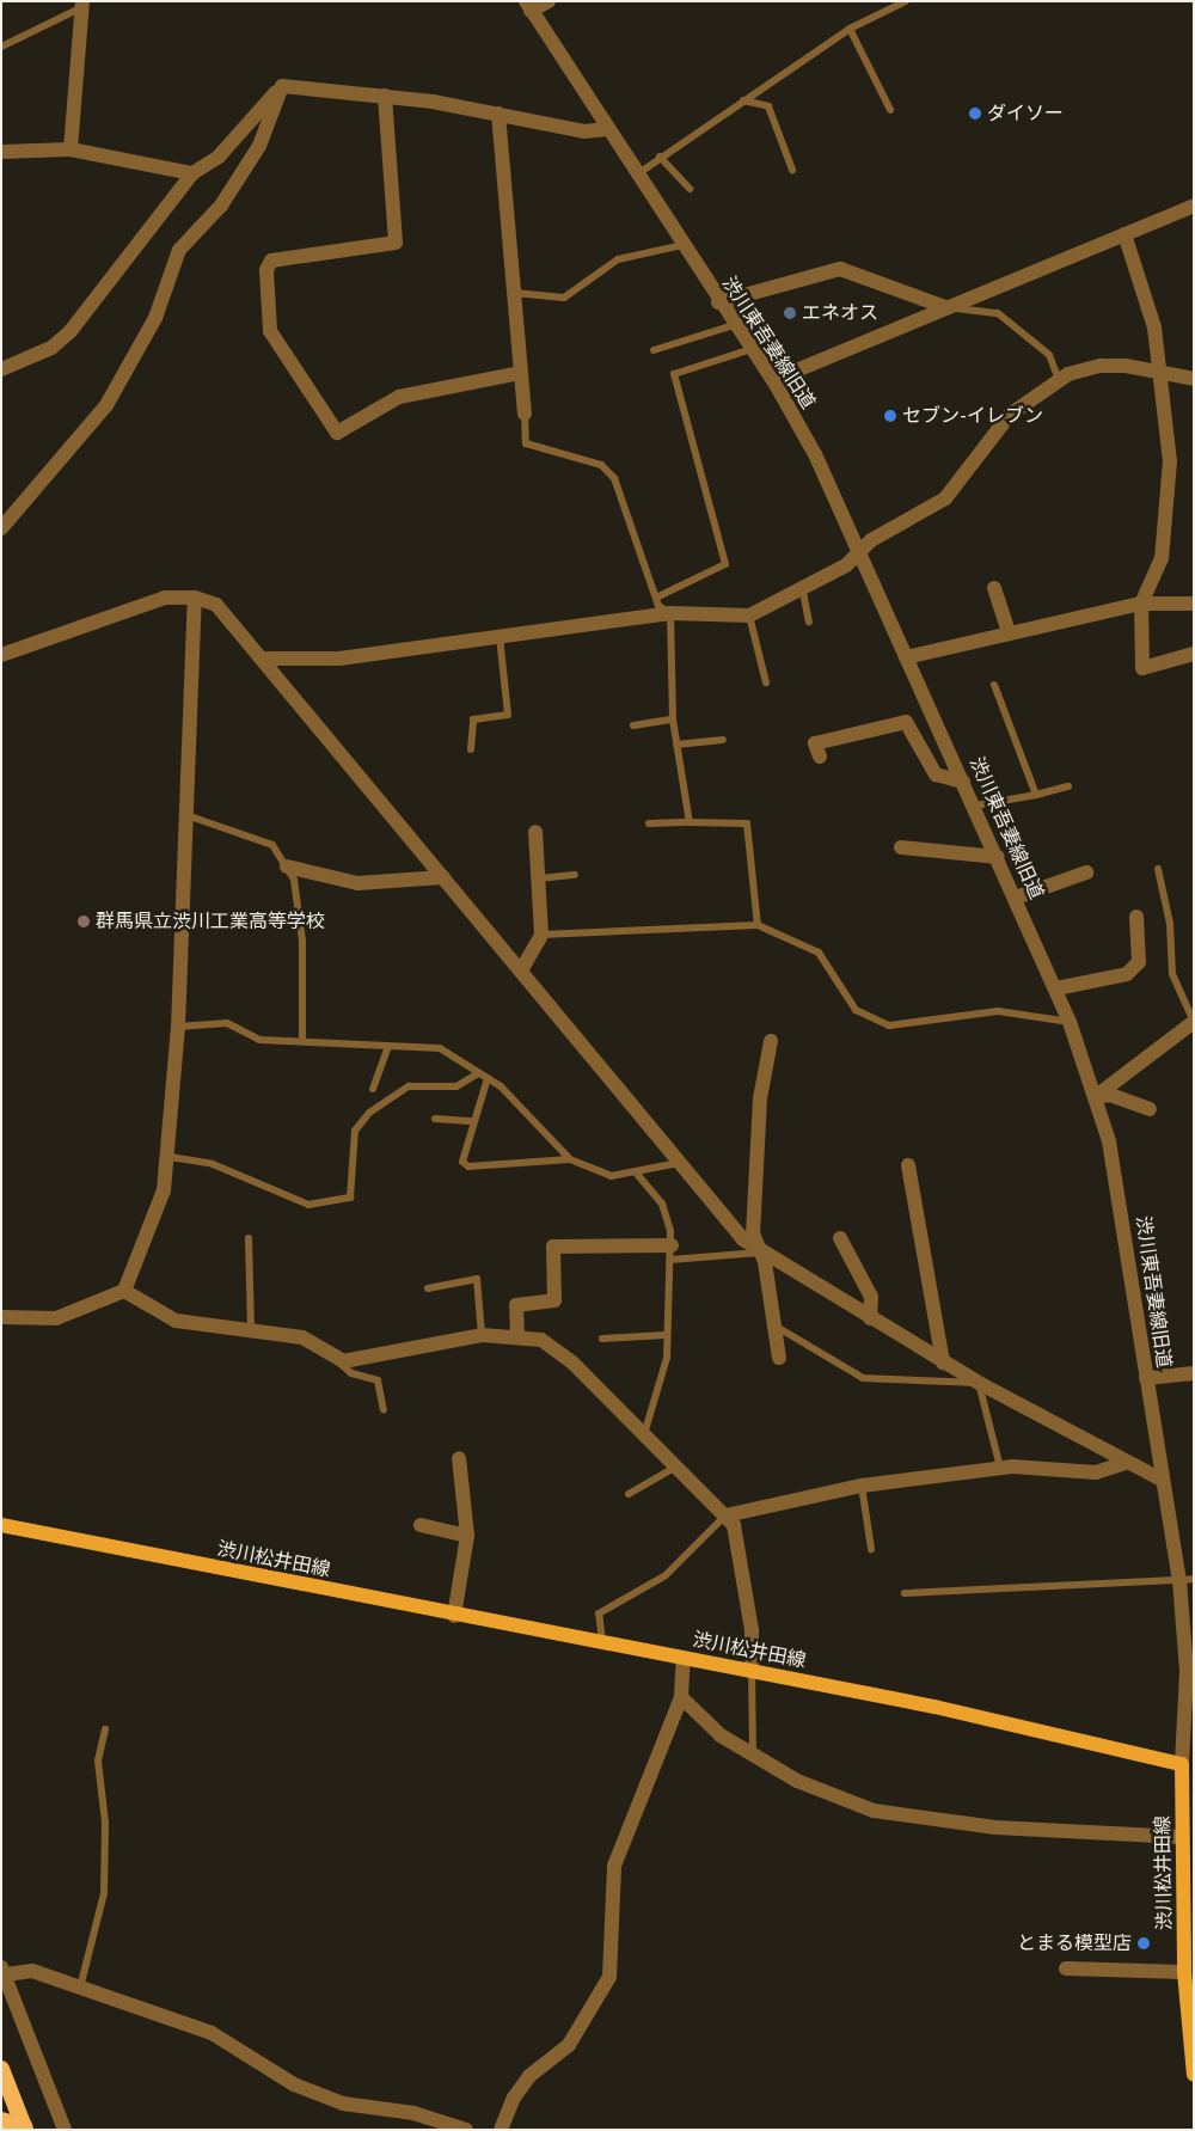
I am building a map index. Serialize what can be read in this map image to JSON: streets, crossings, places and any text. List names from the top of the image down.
{
  "streets": {
    "main road": ["渋川松井田線"],
    "street": ["渋川東吾妻線旧道"]
  },
  "crossings": [
    ["渋川東吾妻線旧道", "渋川松井田線"]
  ],
  "places": [
    "ダイソー",
    "エネオス",
    "セブン-イレブン",
    "群馬県立渋川工業高等学校",
    "とまる模型店"
  ]
}
